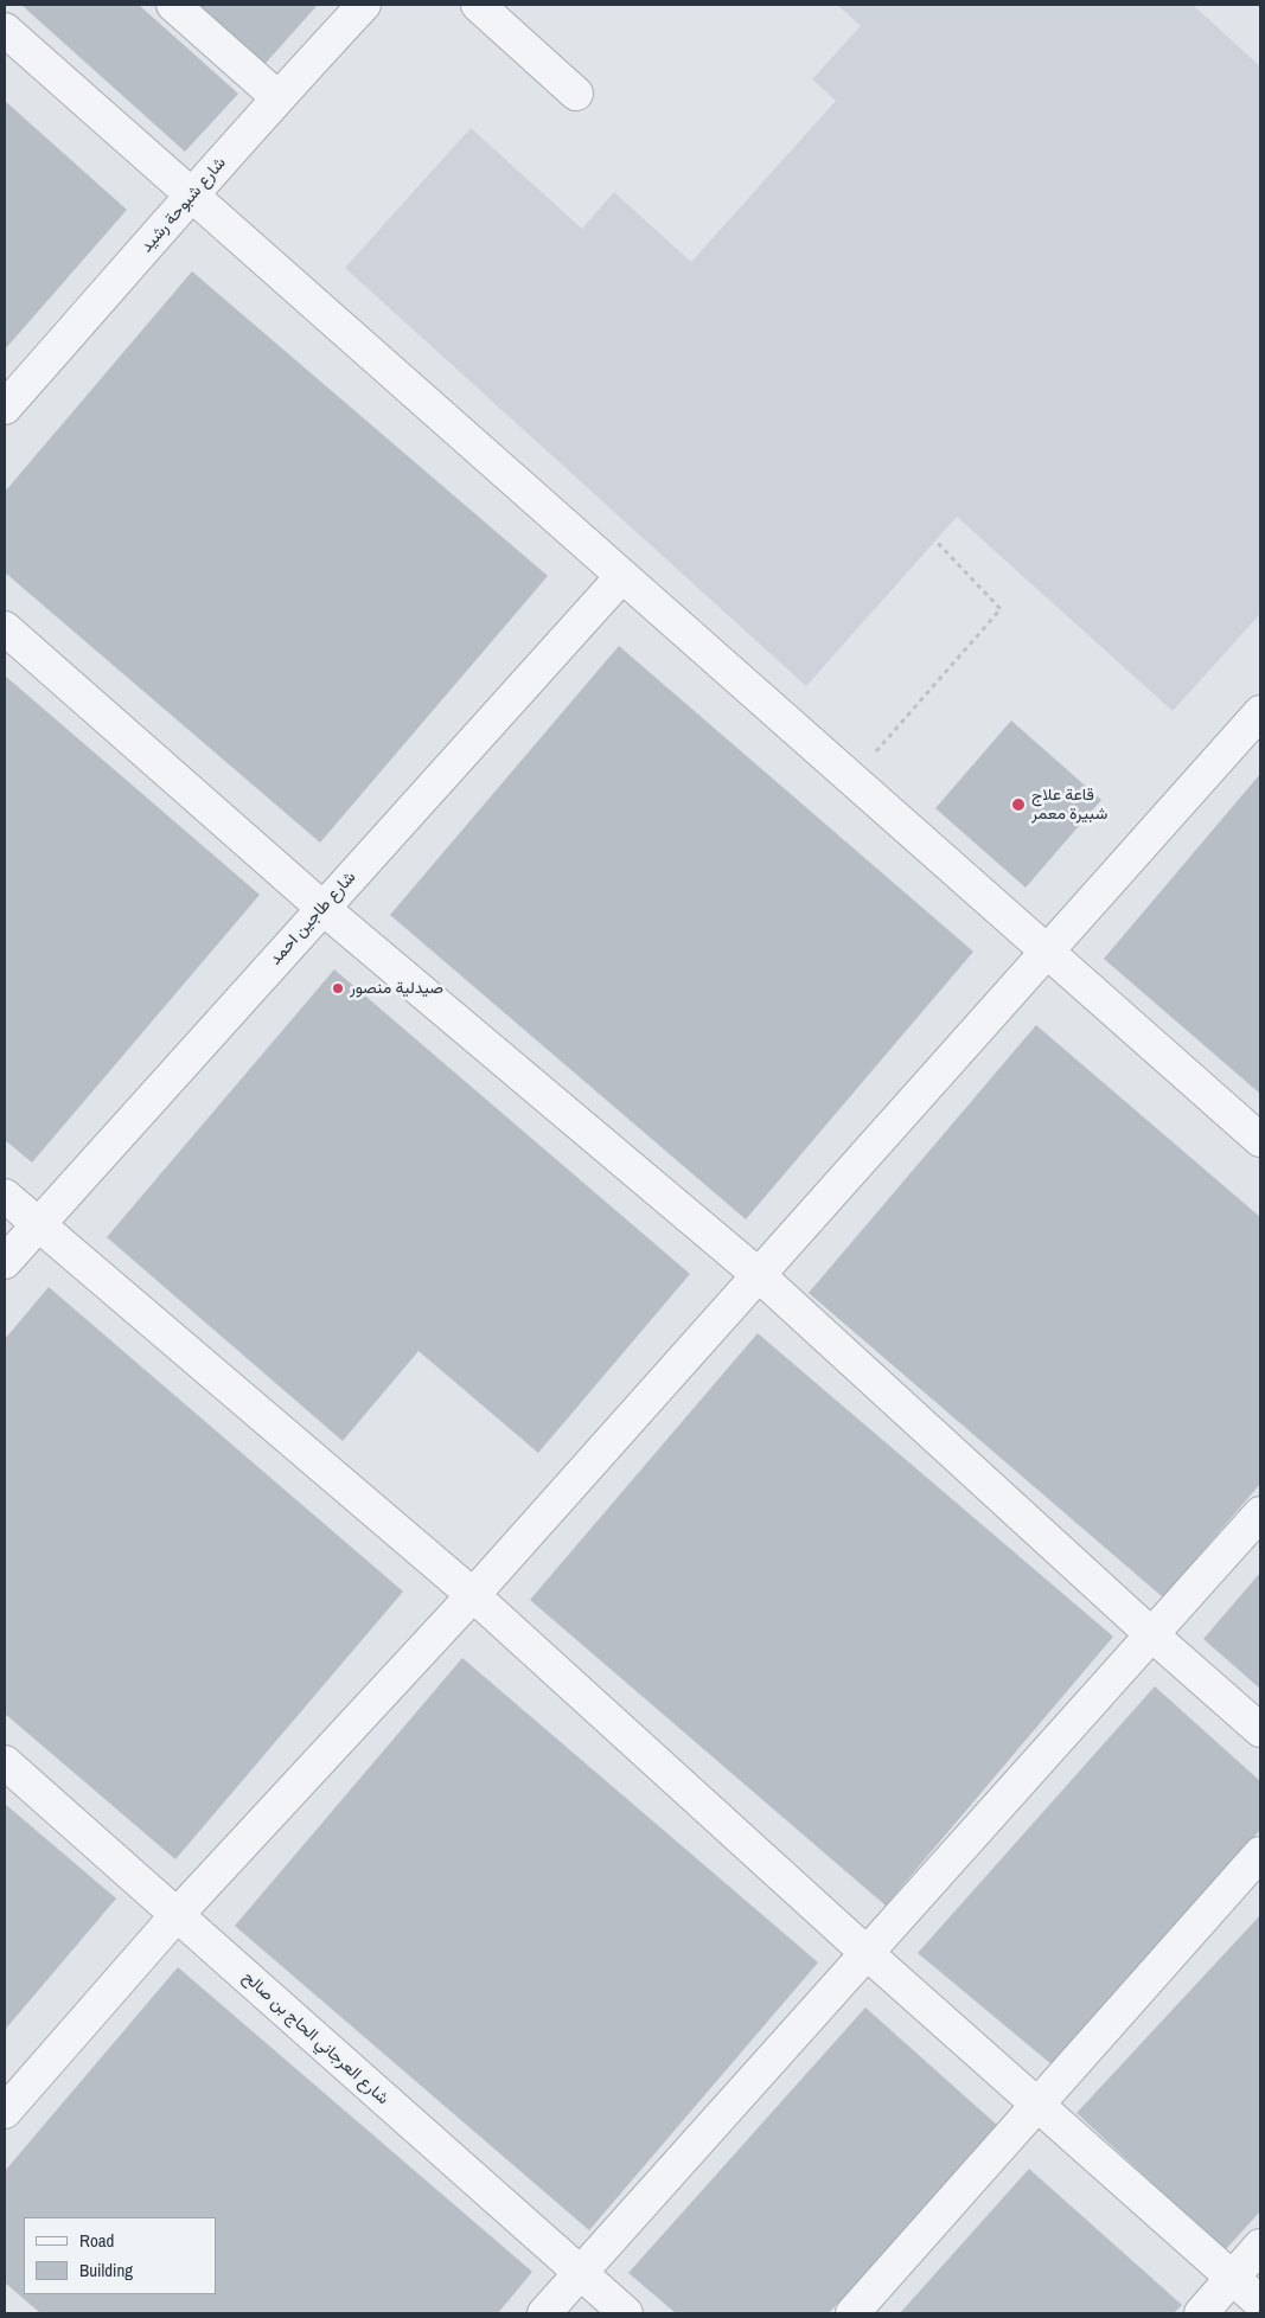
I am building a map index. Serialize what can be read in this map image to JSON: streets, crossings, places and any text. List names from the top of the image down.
{
  "streets": {
    "street": ["شارع شبوحة رشيد", "شارع طاجين احمد", "شارع العرجاني الحاج بن صالح"]
  },
  "places": ["قاعة علاج شبيرة معمر", "صيدلية منصور"],
  "legend": ["Road", "Building"]
}
